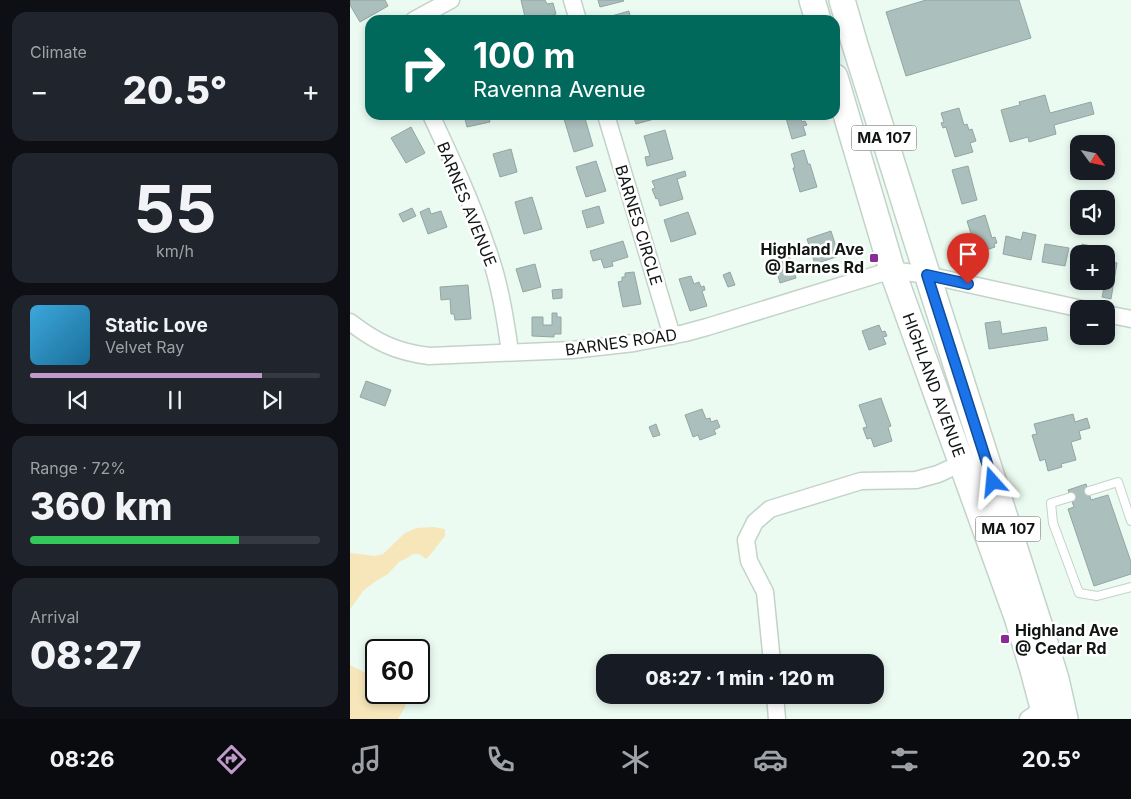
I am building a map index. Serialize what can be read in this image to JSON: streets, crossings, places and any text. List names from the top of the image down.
{
  "streets": {
    "main road": ["MA 107", "HIGHLAND AVENUE"],
    "street": ["BARNES AVENUE", "BARNES CIRCLE", "BARNES ROAD"]
  },
  "crossings": [
    ["BARNES AVENUE", "BARNES ROAD"],
    ["BARNES CIRCLE", "BARNES ROAD"],
    ["BARNES ROAD", "HIGHLAND AVENUE"]
  ],
  "places": {
    "transit": ["Highland Ave @ Barnes Rd", "Highland Ave @ Cedar Rd"]
  },
  "north": "bottom right",
  "page": {
    "tile": [
      "Climate",
      ["55", "km/h"],
      ["Range · 72%", "360 km"],
      ["Arrival", "08:27"]
    ],
    "turn": ["100 m", "Ravenna Avenue"],
    "heat": ["−", "20.5°", "+"],
    "map_buttons": ["+", "−"],
    "song": ["Static Love", "Velvet Ray"],
    "limit": "60",
    "trip": "08:27 · 1 min · 120 m",
    "tabs": ["08:26", "20.5°"]
  }
}
